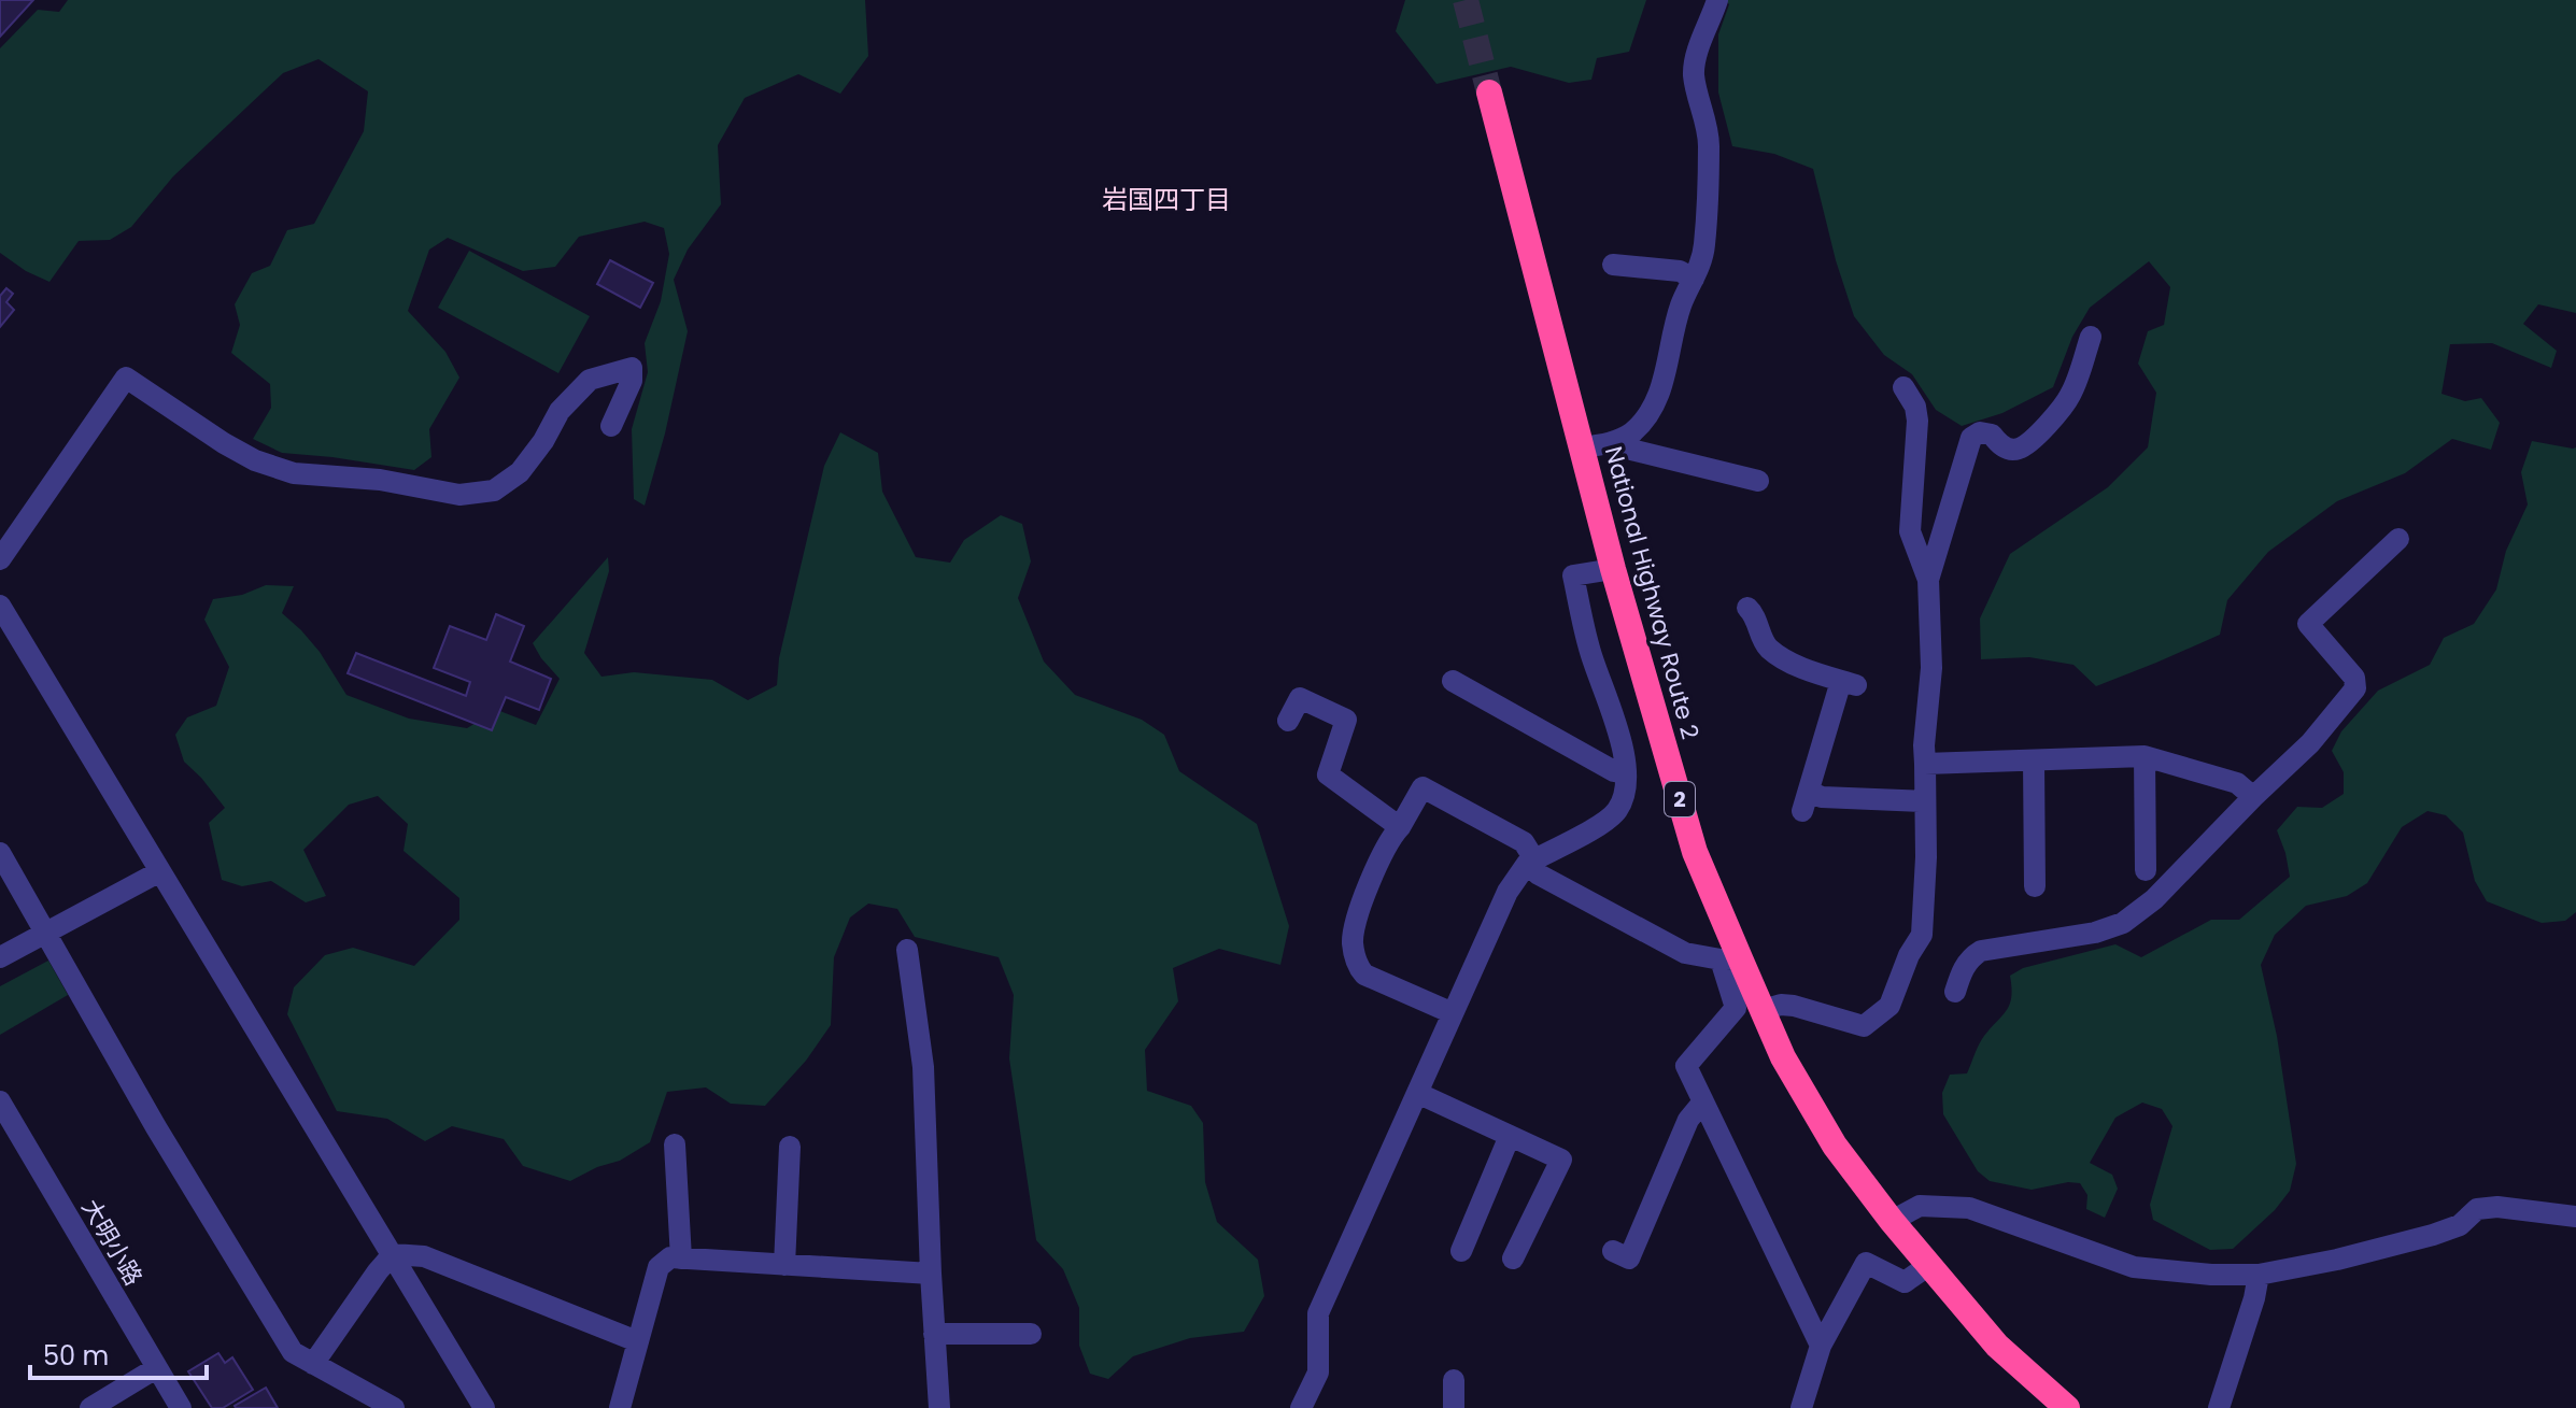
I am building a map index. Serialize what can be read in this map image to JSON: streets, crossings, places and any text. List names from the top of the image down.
{
  "streets": {
    "highway": ["National Highway Route 2", "2"],
    "street": ["大明小路"]
  },
  "districts": ["岩国四丁目"],
  "scale_bar": "50 m"
}
